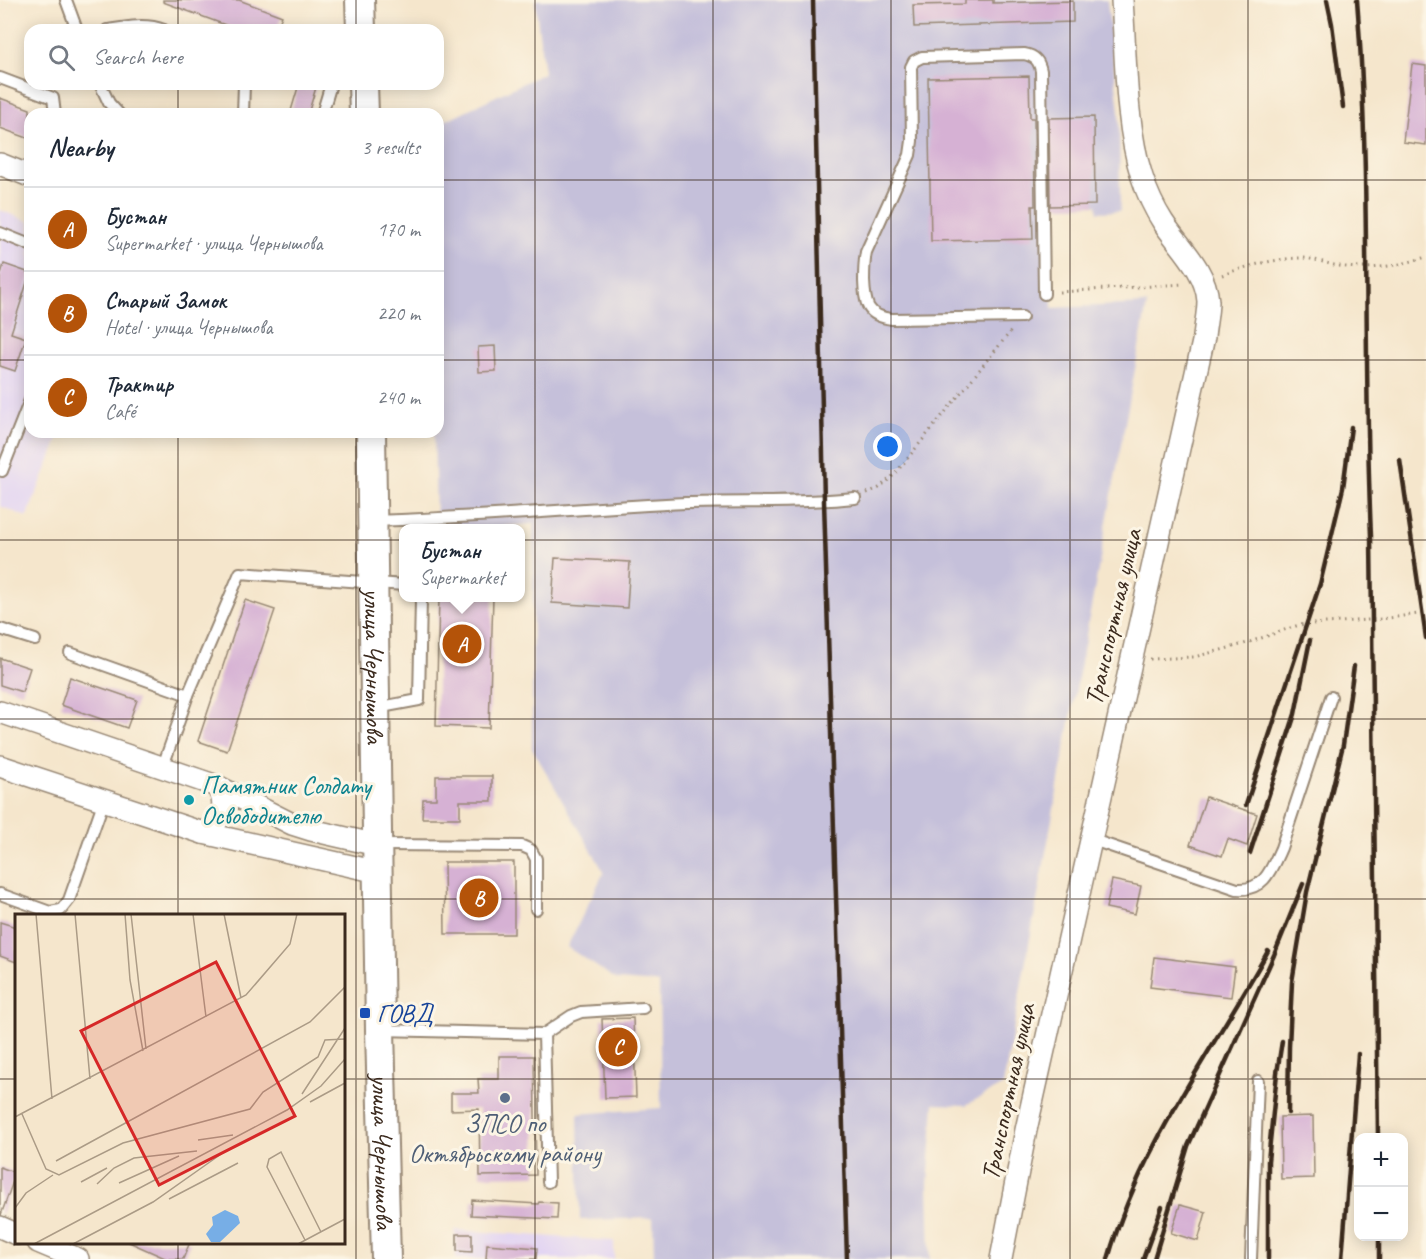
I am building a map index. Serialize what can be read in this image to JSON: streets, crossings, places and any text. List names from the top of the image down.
{
  "streets": {
    "main road": ["улица Чернышова"],
    "street": ["Транспортная улица"]
  },
  "places": {
    "other": ["Памятник Солдату Освободителю", "ЗПСО по Октябрьскому району"],
    "transit": ["ГОВД"]
  },
  "page": {
    "search": "Search here",
    "heading": ["Nearby", "3 results"],
    "list": [
      {
        "mark": "A",
        "name": "Бустан",
        "note": "Supermarket · улица Чернышова",
        "value": "170 m"
      },
      {
        "mark": "B",
        "name": "Старый Замок",
        "note": "Hotel · улица Чернышова",
        "value": "220 m"
      },
      {
        "mark": "C",
        "name": "Трактир",
        "note": "Café",
        "value": "240 m"
      }
    ],
    "popup": ["Бустан", "Supermarket"],
    "pins": ["A", "B", "C"],
    "map_buttons": ["+", "−"]
  }
}
